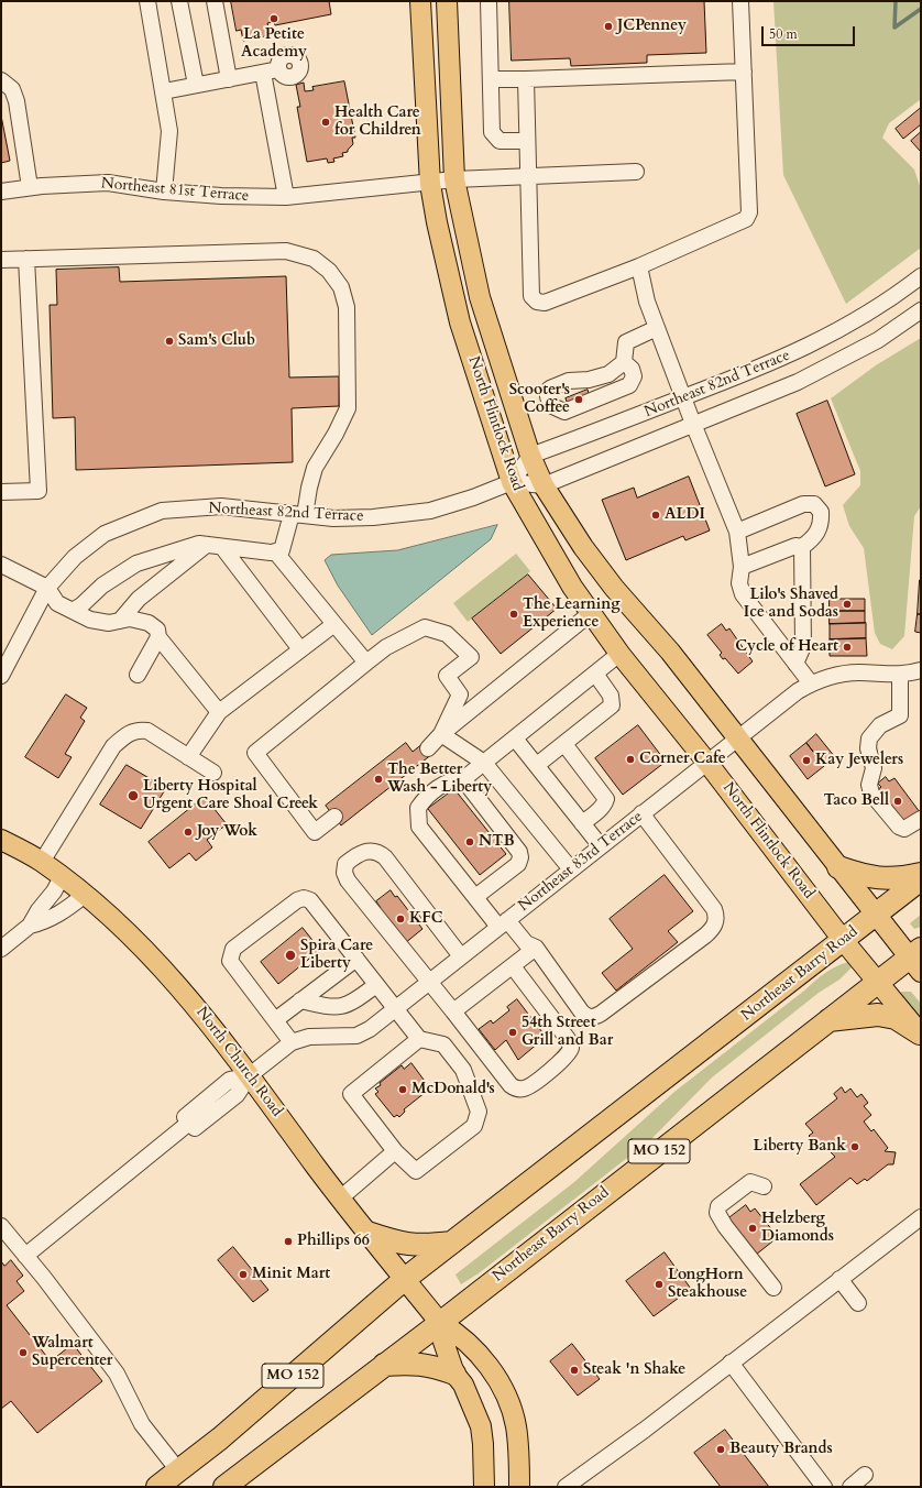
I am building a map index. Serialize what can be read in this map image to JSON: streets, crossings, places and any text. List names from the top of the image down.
{
  "streets": {
    "highway": ["Northeast Barry Road", "MO 152"],
    "main road": ["North Flintlock Road", "North Church Road"],
    "street": ["Northeast 81st Terrace", "Northeast 82nd Terrace", "Northeast 83rd Terrace"]
  },
  "crossings": [
    ["Northeast 81st Terrace", "North Flintlock Road"],
    ["Northeast 82nd Terrace", "North Flintlock Road"],
    ["North Flintlock Road", "Northeast 83rd Terrace"],
    ["North Flintlock Road", "Northeast Barry Road"],
    ["North Flintlock Road", "MO 152"],
    ["Northeast 83rd Terrace", "North Church Road"],
    ["Northeast Barry Road", "North Church Road"],
    ["Northeast Barry Road", "MO 152"],
    ["North Church Road", "MO 152"]
  ],
  "places": [
    "La Petite Academy",
    "JCPenney",
    "Health Care for Children",
    "Sam's Club",
    "Scooter's Coffee",
    "ALDI",
    "Lilo's Shaved Ice and Sodas",
    "The Learning Experience",
    "Cycle of Heart",
    "Corner Cafe",
    "Kay Jewelers",
    "The Better Wash - Liberty",
    "Liberty Hospital Urgent Care Shoal Creek",
    "Taco Bell",
    "Joy Wok",
    "NTB",
    "KFC",
    "Spira Care Liberty",
    "54th Street Grill and Bar",
    "McDonald's",
    "Liberty Bank",
    "Helzberg Diamonds",
    "Phillips 66",
    "Minit Mart",
    "LongHorn Steakhouse",
    "Walmart Supercenter",
    "Steak 'n Shake",
    "Beauty Brands"
  ],
  "scale_bar": "50 m"
}
